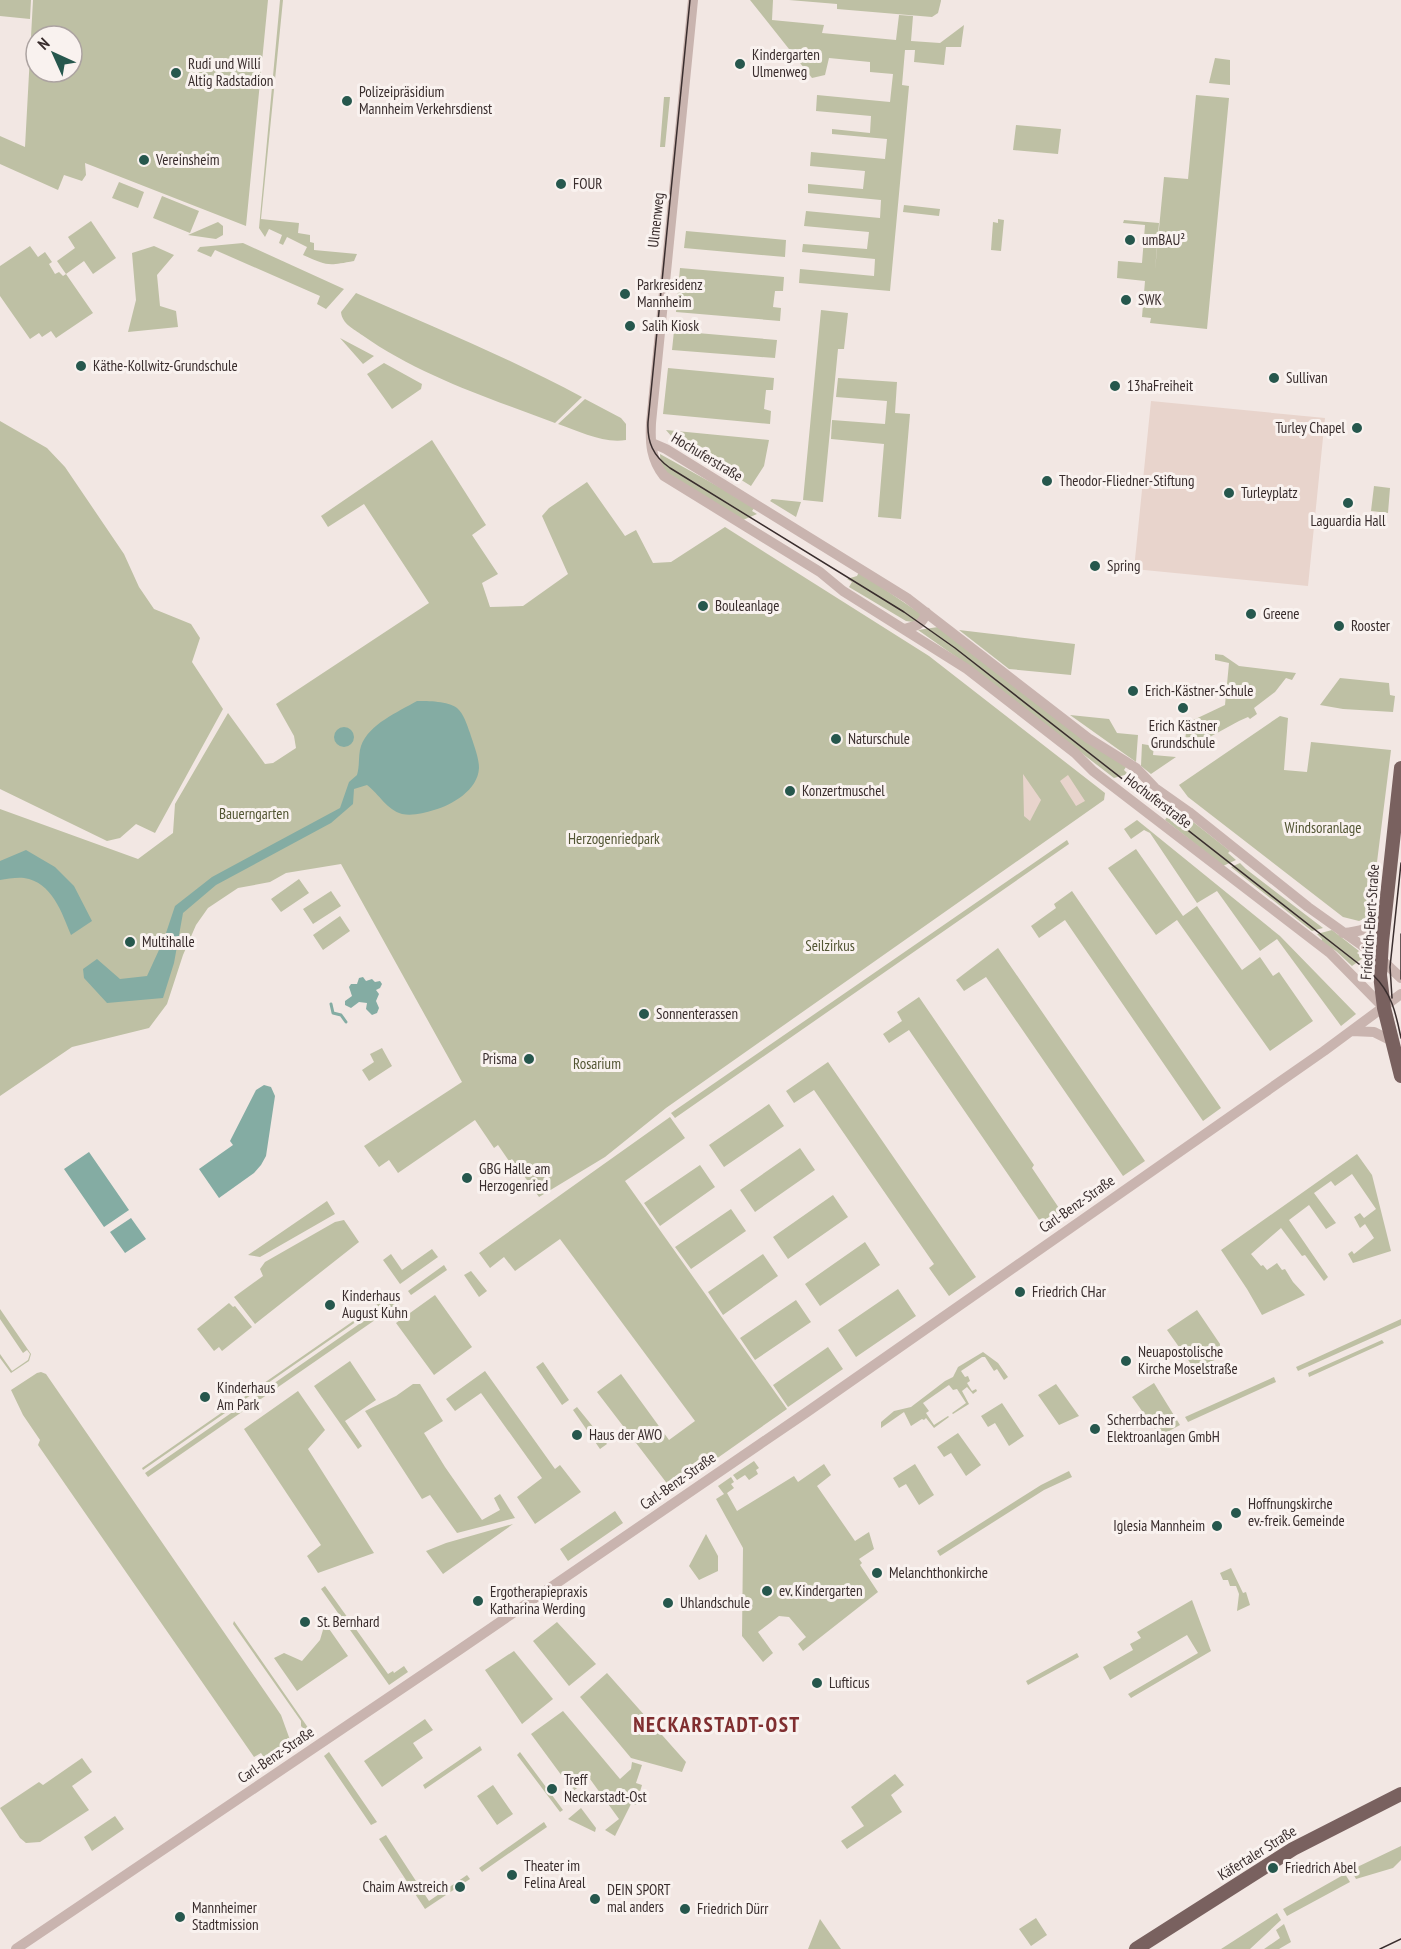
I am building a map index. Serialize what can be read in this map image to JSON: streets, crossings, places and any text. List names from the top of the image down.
{
  "streets": {
    "main road": ["Friedrich-Ebert-Straße", "Käfertaler Straße"],
    "street": ["Ulmenweg", "Hochuferstraße", "Carl-Benz-Straße"]
  },
  "crossings": [
    ["Ulmenweg", "Hochuferstraße"],
    ["Hochuferstraße", "Friedrich-Ebert-Straße"],
    ["Hochuferstraße", "Carl-Benz-Straße"],
    ["Friedrich-Ebert-Straße", "Carl-Benz-Straße"]
  ],
  "districts": ["NECKARSTADT-OST"],
  "parks": [
    "Bauerngarten",
    "Windsoranlage",
    "Herzogenriedpark",
    "Seilzirkus",
    "Rosarium"
  ],
  "places": [
    "Kindergarten Ulmenweg",
    "Rudi und Willi Altig Radstadion",
    "Polizeipräsidium Mannheim Verkehrsdienst",
    "Vereinsheim",
    "FOUR",
    "umBAU²",
    "Parkresidenz Mannheim",
    "SWK",
    "Salih Kiosk",
    "Käthe-Kollwitz-Grundschule",
    "Sullivan",
    "13haFreiheit",
    "Turley Chapel",
    "Theodor-Fliedner-Stiftung",
    "Turleyplatz",
    "Laguardia Hall",
    "Spring",
    "Bouleanlage",
    "Greene",
    "Rooster",
    "Erich-Kästner-Schule",
    "Erich Kästner Grundschule",
    "Naturschule",
    "Konzertmuschel",
    "Multihalle",
    "Sonnenterassen",
    "Prisma",
    "GBG Halle am Herzogenried",
    "Friedrich CHar",
    "Kinderhaus August Kuhn",
    "Neuapostolische Kirche Moselstraße",
    "Kinderhaus Am Park",
    "Scherrbacher Elektroanlagen GmbH",
    "Haus der AWO",
    "Hoffnungskirche ev.-freik. Gemeinde",
    "Iglesia Mannheim",
    "Melanchthonkirche",
    "ev. Kindergarten",
    "Ergotherapiepraxis Katharina Werding",
    "Uhlandschule",
    "St. Bernhard",
    "Lufticus",
    "Treff Neckarstadt-Ost",
    "Friedrich Abel",
    "Theater im Felina Areal",
    "Chaim Awstreich",
    "DEIN SPORT mal anders",
    "Friedrich Dürr",
    "Mannheimer Stadtmission"
  ],
  "north": "top left"
}
